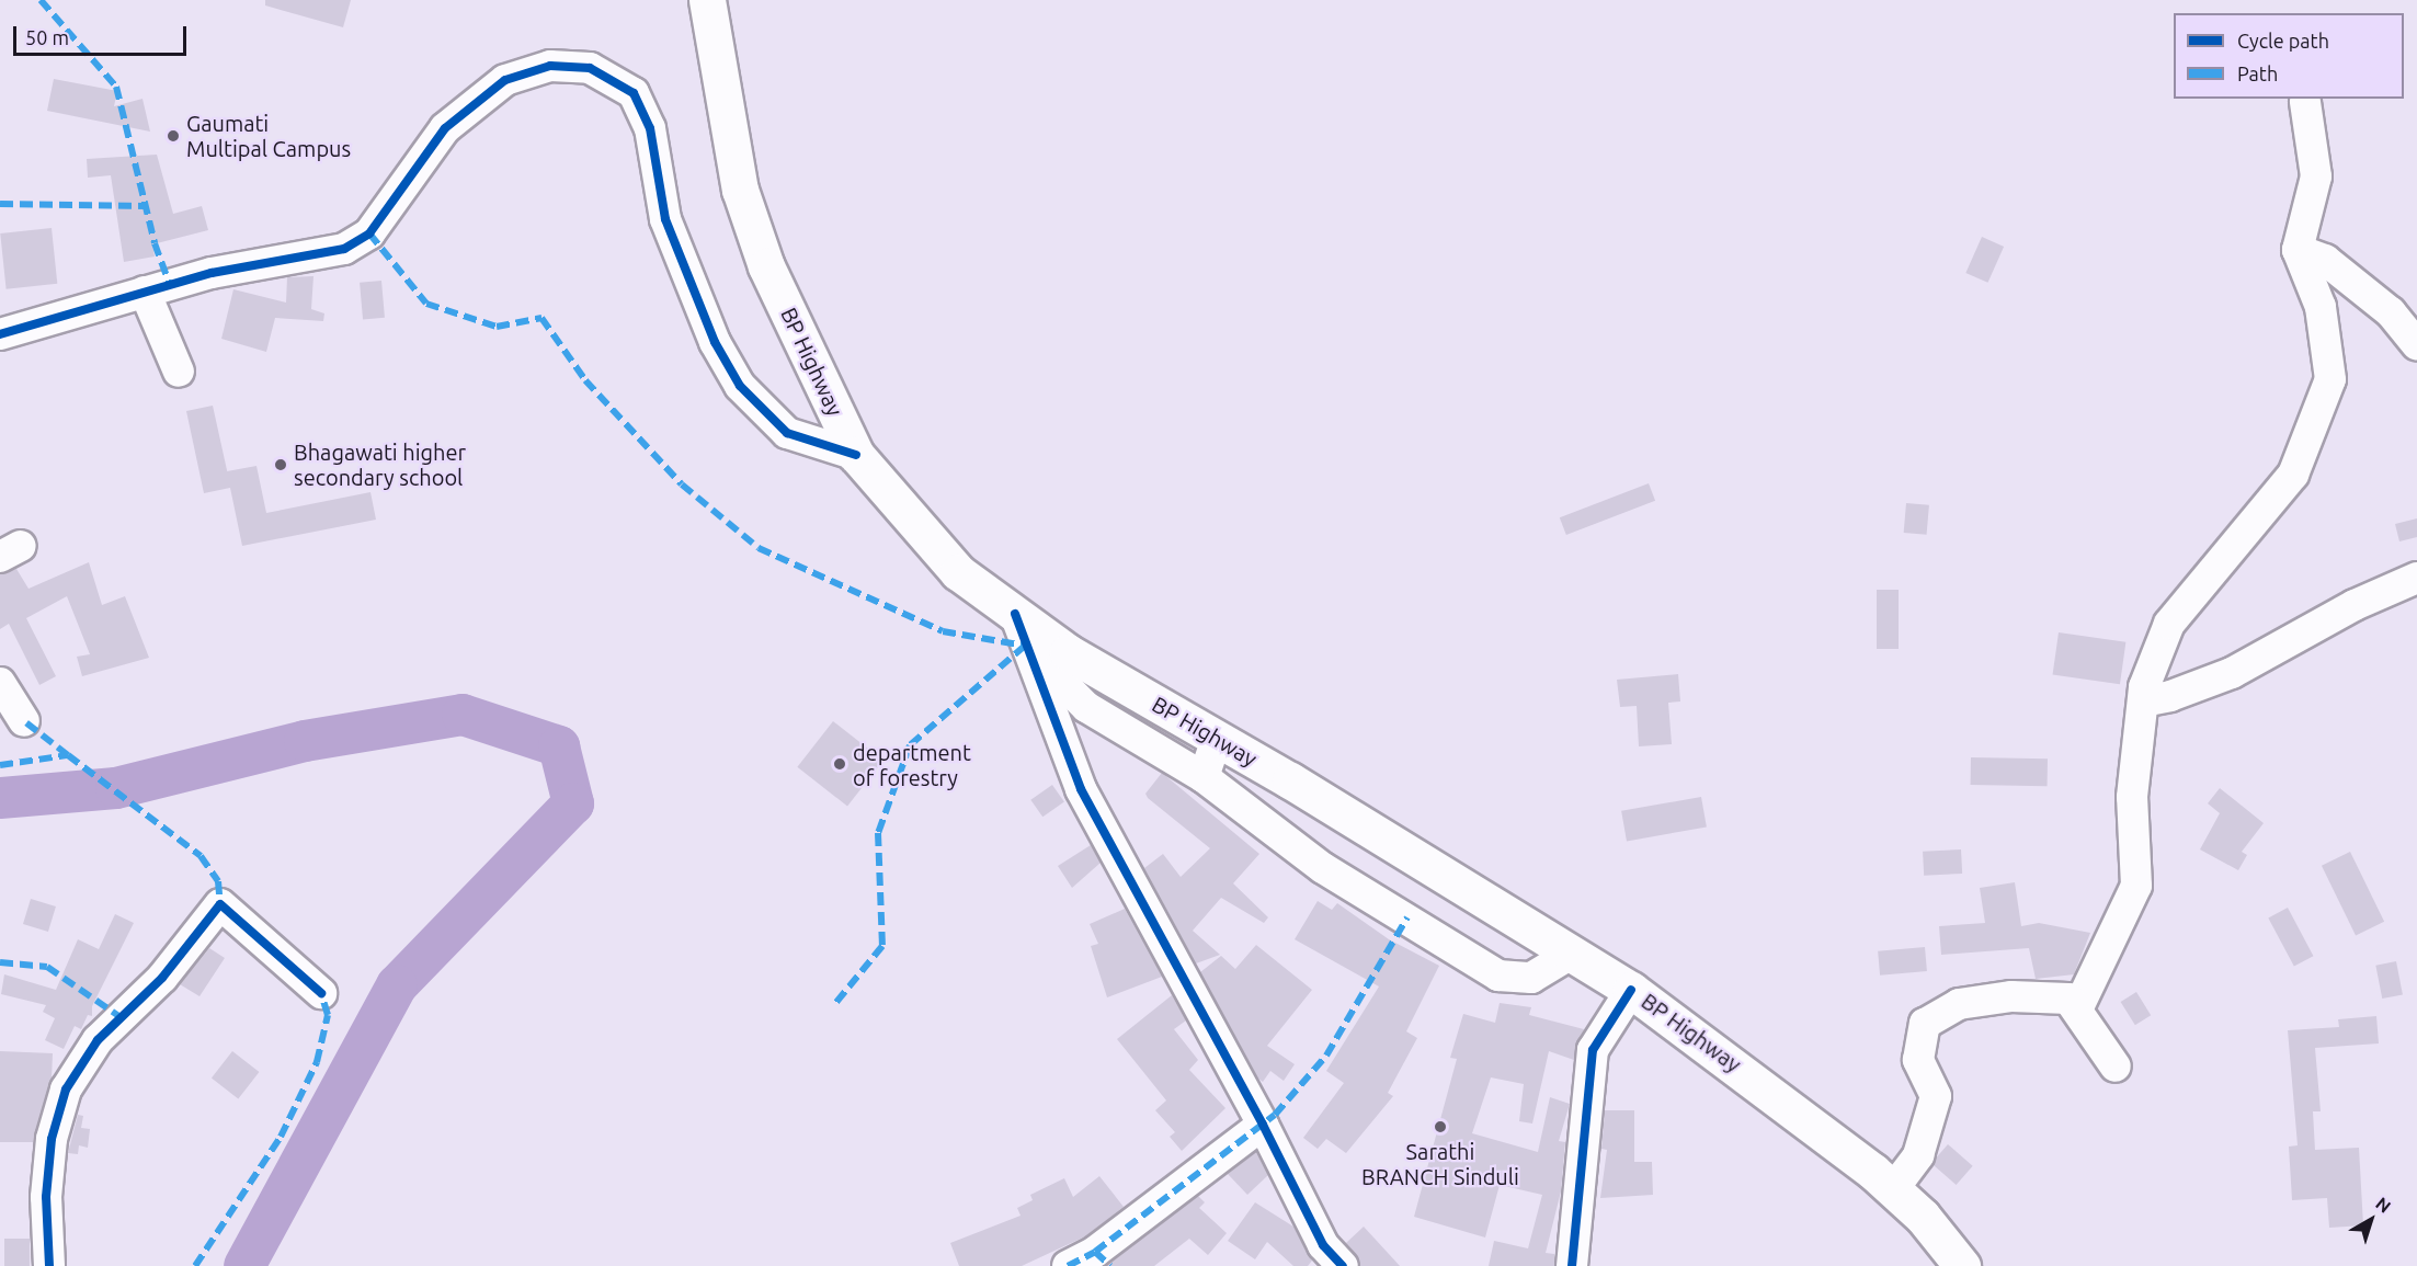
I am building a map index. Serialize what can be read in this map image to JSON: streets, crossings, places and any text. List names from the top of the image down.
{
  "streets": {
    "highway": ["BP Highway"]
  },
  "places": [
    "Gaumati Multipal Campus",
    "Bhagawati higher secondary school",
    "department of forestry",
    "Sarathi BRANCH Sinduli"
  ],
  "legend": ["Cycle path", "Path"],
  "scale_bar": "50 m",
  "north": "top right"
}
